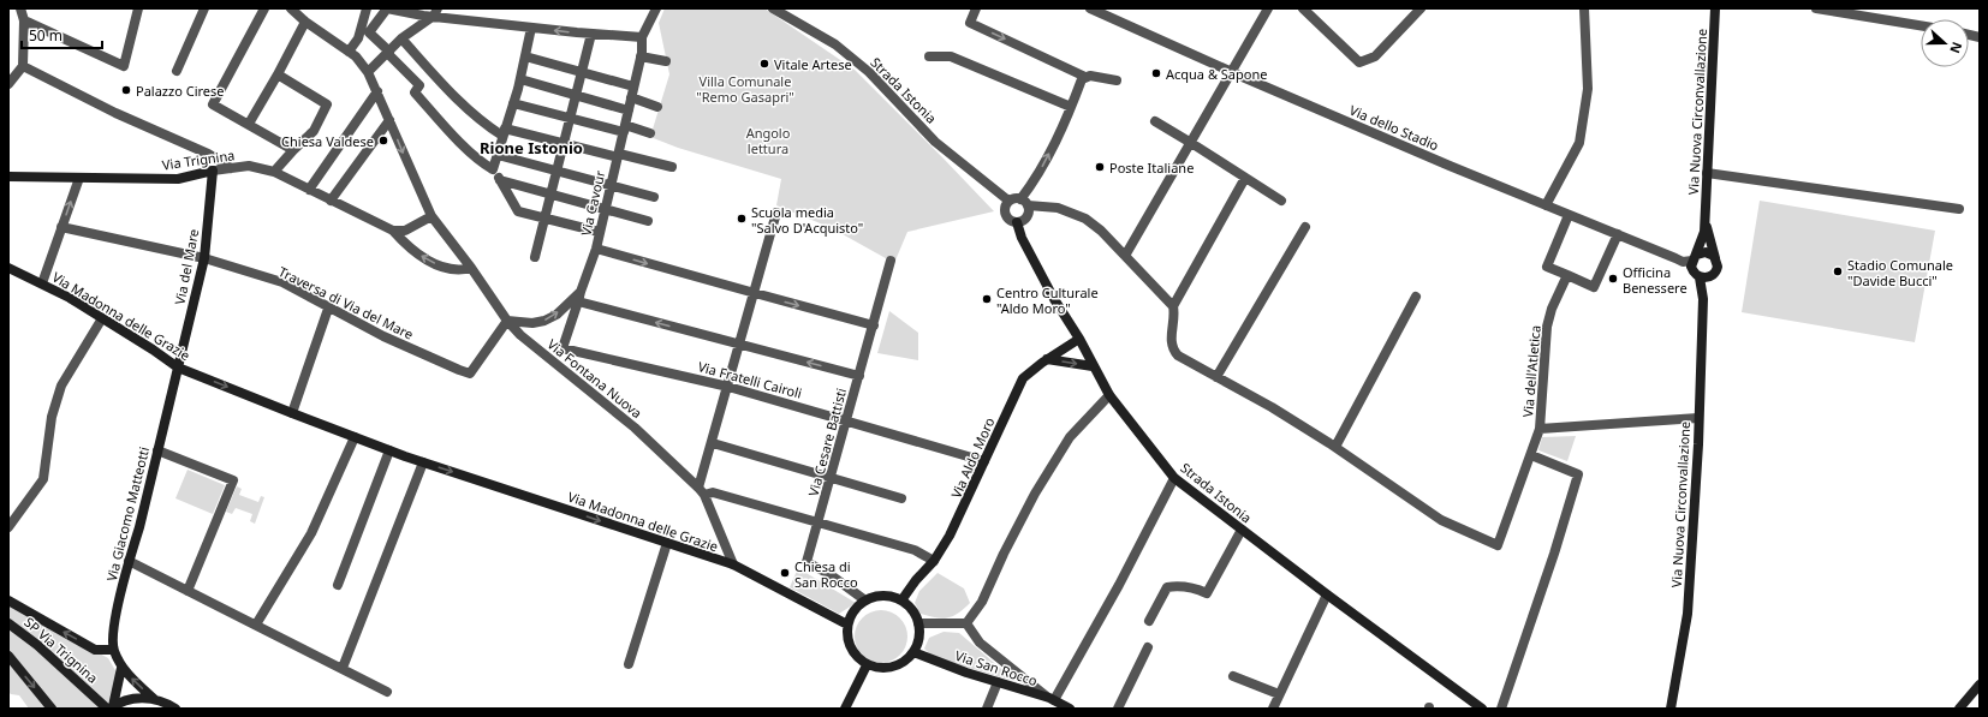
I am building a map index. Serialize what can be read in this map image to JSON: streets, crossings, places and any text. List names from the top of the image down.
{
  "streets": {
    "street": [
      "Strada Istonia",
      "Via Nuova Circonvallazione",
      "Via dello Stadio",
      "Via Trignina",
      "Via Cavour",
      "Via del Mare",
      "Traversa di Via del Mare",
      "Via Madonna delle Grazie",
      "Via dell'Atletica",
      "Via Fontana Nuova",
      "Via Fratelli Cairoli",
      "Via Cesare Battisti",
      "Via Aldo Moro",
      "Via Giacomo Matteotti",
      "SP Via Trignina",
      "Via San Rocco"
    ]
  },
  "crossings": [
    ["Strada Istonia", "Via Aldo Moro"],
    ["Via Nuova Circonvallazione", "Via dello Stadio"],
    ["Via Trignina", "Via del Mare"],
    ["Via Cavour", "Traversa di Via del Mare"],
    ["Via Cavour", "Via Fontana Nuova"],
    ["Via Cavour", "Via Fratelli Cairoli"],
    ["Via del Mare", "Traversa di Via del Mare"],
    ["Via del Mare", "Via Madonna delle Grazie"],
    ["Via del Mare", "Via Giacomo Matteotti"],
    ["Traversa di Via del Mare", "Via Fontana Nuova"],
    ["Via Madonna delle Grazie", "Via Fontana Nuova"],
    ["Via Madonna delle Grazie", "Via Cesare Battisti"],
    ["Via Madonna delle Grazie", "Via Aldo Moro"],
    ["Via Madonna delle Grazie", "Via Giacomo Matteotti"],
    ["Via Madonna delle Grazie", "Via San Rocco"],
    ["Via Fratelli Cairoli", "Via Cesare Battisti"],
    ["Via Fratelli Cairoli", "Via Aldo Moro"],
    ["Via Cesare Battisti", "Via Aldo Moro"],
    ["Via Cesare Battisti", "Via San Rocco"],
    ["Via Aldo Moro", "Via San Rocco"]
  ],
  "one_way": ["Via Madonna delle Grazie"],
  "districts": ["Rione Istonio"],
  "parks": ["Villa Comunale \"Remo Gasapri\"", "Angolo lettura"],
  "places": [
    "Vitale Artese",
    "Acqua & Sapone",
    "Palazzo Cirese",
    "Chiesa Valdese",
    "Poste Italiane",
    "Scuola media \"Salvo D'Acquisto\"",
    "Stadio Comunale \"Davide Bucci\"",
    "Officina Benessere",
    "Centro Culturale \"Aldo Moro\"",
    "Chiesa di San Rocco"
  ],
  "scale_bar": "50 m",
  "north": "right"
}
